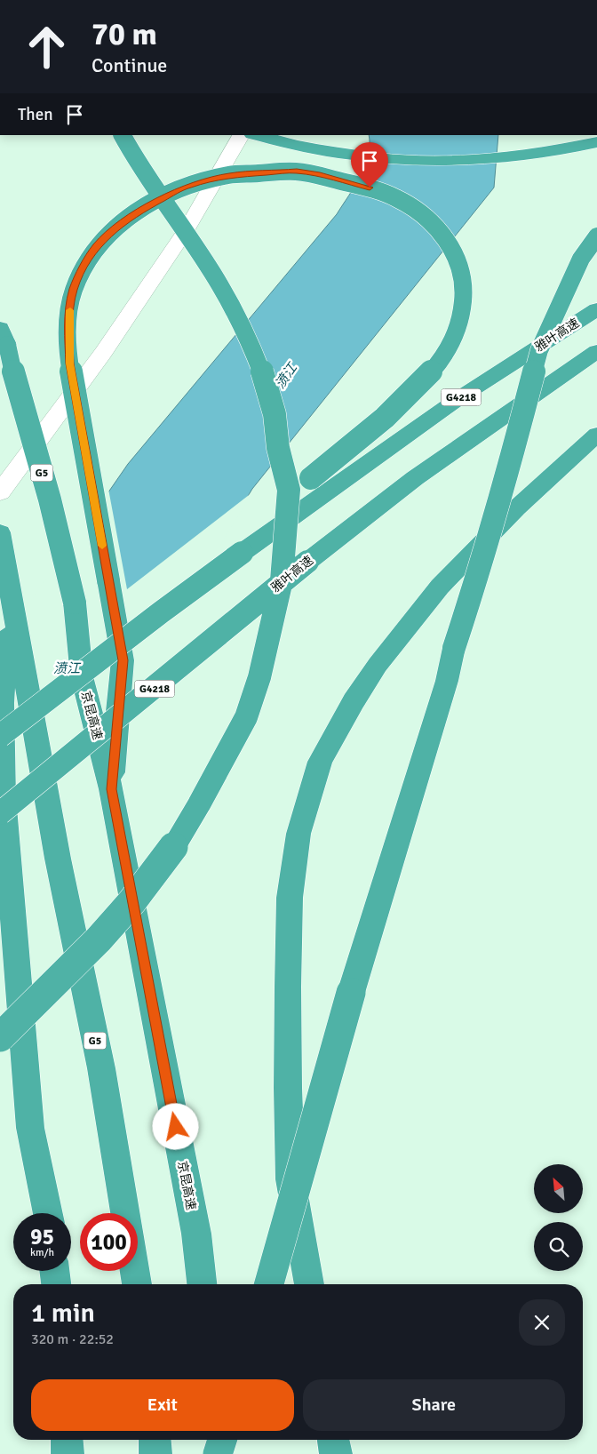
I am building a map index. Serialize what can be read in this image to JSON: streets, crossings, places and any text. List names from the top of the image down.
{
  "streets": {
    "highway": [
      "雅叶高速",
      "G4218",
      "G5",
      "京昆高速"
    ]
  },
  "water": ["𣸣江"],
  "north": "top left",
  "page": {
    "turn": ["70 m", "Continue"],
    "then": "Then",
    "speed": "95 km/h",
    "limit": "100",
    "heading": ["1 min", "320 m · 22:52"],
    "buttons": ["Exit", "Share"]
  }
}
